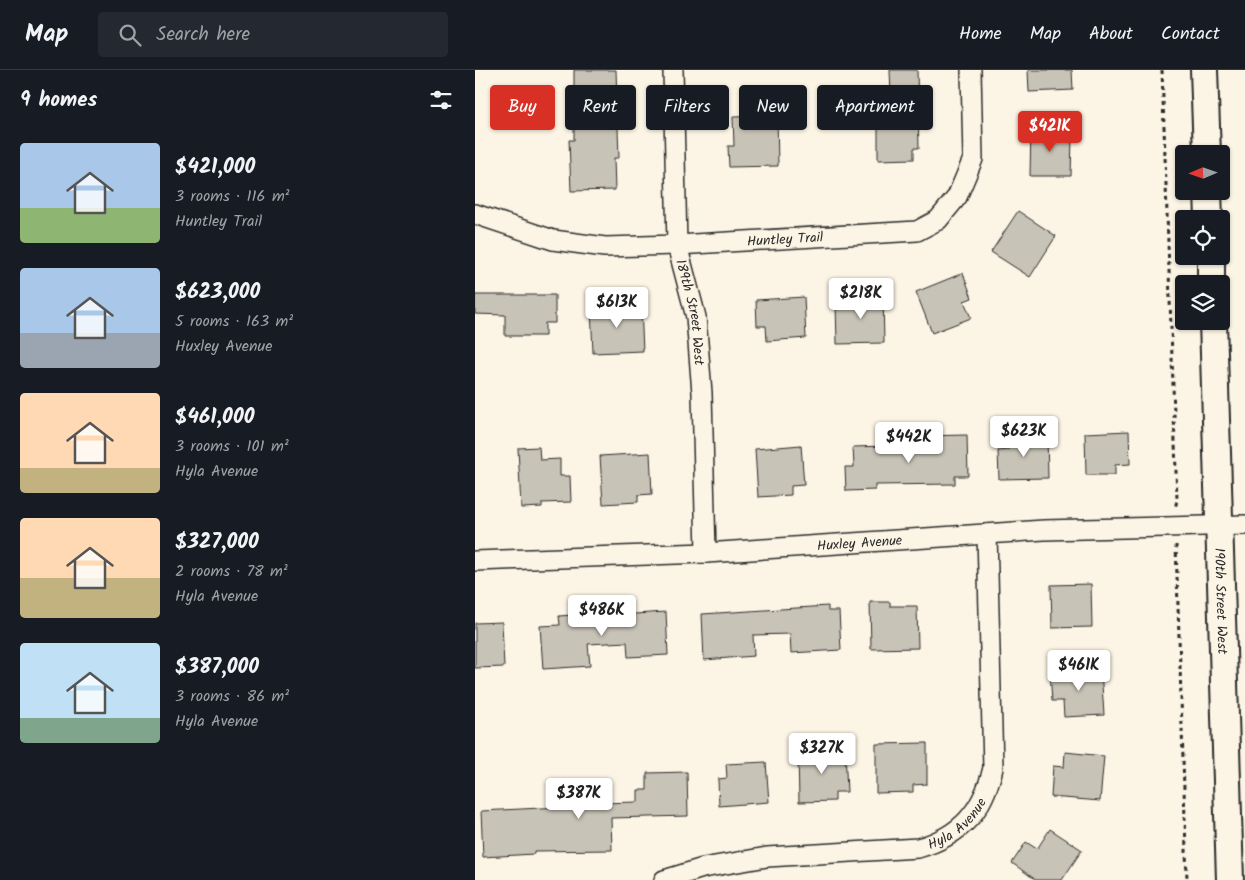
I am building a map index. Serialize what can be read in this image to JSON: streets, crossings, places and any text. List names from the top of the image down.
{
  "streets": {
    "street": [
      "Huntley Trail",
      "189th Street West",
      "Huxley Avenue",
      "190th Street West",
      "Hyla Avenue"
    ]
  },
  "crossings": [
    ["Huntley Trail", "189th Street West"],
    ["189th Street West", "Huxley Avenue"],
    ["Huxley Avenue", "190th Street West"],
    ["Huxley Avenue", "Hyla Avenue"]
  ],
  "north": "left",
  "page": {
    "header": "Map",
    "search": "Search here",
    "nav": [
      "Home",
      "Map",
      "About",
      "Contact"
    ],
    "heading": "9 homes",
    "chip": [
      "Buy",
      "Rent",
      "Filters",
      "New",
      "Apartment"
    ],
    "price": [
      "$421K",
      "$218K",
      "$613K",
      "$623K",
      "$442K",
      "$486K",
      "$461K",
      "$327K",
      "$387K"
    ],
    "list": [
      {
        "name": "$421,000",
        "note": "3 rooms · 116 m² · Huntley Trail"
      },
      {
        "name": "$623,000",
        "note": "5 rooms · 163 m² · Huxley Avenue"
      },
      {
        "name": "$461,000",
        "note": "3 rooms · 101 m² · Hyla Avenue"
      },
      {
        "name": "$327,000",
        "note": "2 rooms · 78 m² · Hyla Avenue"
      },
      {
        "name": "$387,000",
        "note": "3 rooms · 86 m² · Hyla Avenue"
      }
    ]
  }
}
